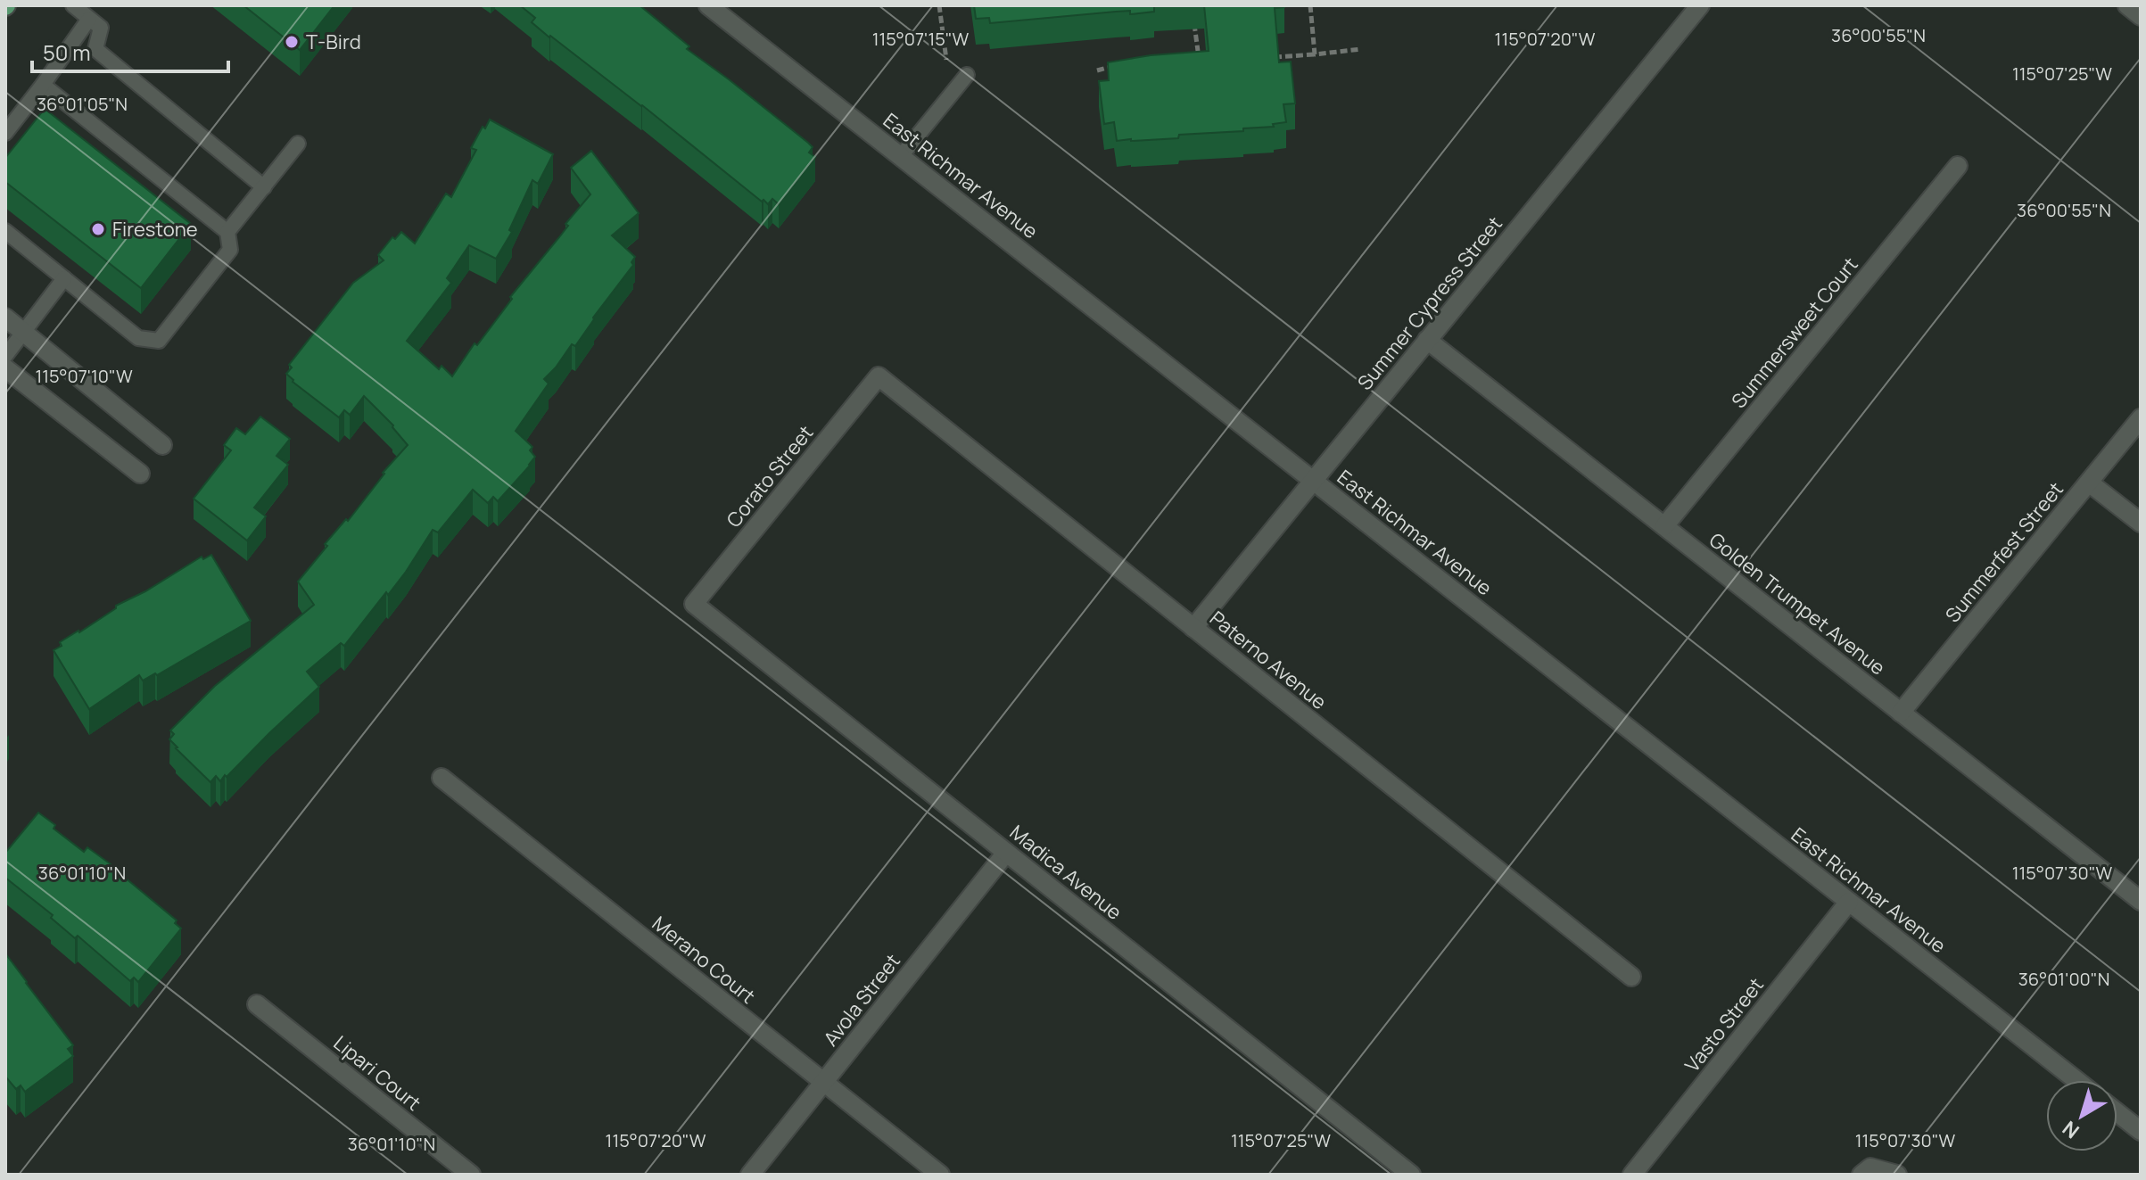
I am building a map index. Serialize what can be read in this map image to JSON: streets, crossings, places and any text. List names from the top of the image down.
{
  "streets": {
    "street": [
      "East Richmar Avenue",
      "Summer Cypress Street",
      "Summersweet Court",
      "Corato Street",
      "Summerfest Street",
      "Golden Trumpet Avenue",
      "Paterno Avenue",
      "Madica Avenue",
      "Merano Court",
      "Avola Street",
      "Vasto Street",
      "Lipari Court"
    ]
  },
  "crossings": [
    ["East Richmar Avenue", "Summer Cypress Street"],
    ["East Richmar Avenue", "Vasto Street"],
    ["Summer Cypress Street", "Golden Trumpet Avenue"],
    ["Summer Cypress Street", "Paterno Avenue"],
    ["Summersweet Court", "Golden Trumpet Avenue"],
    ["Corato Street", "Paterno Avenue"],
    ["Corato Street", "Madica Avenue"],
    ["Summerfest Street", "Golden Trumpet Avenue"],
    ["Madica Avenue", "Avola Street"],
    ["Merano Court", "Avola Street"]
  ],
  "places": ["T-Bird", "Firestone"],
  "scale_bar": "50 m",
  "north": "bottom left",
  "coordinates": [
    "36°00'55\"N",
    "115°07'15\"W",
    "115°07'20\"W",
    "115°07'25\"W",
    "36°01'05\"N",
    "115°07'10\"W",
    "36°01'10\"N",
    "115°07'30\"W",
    "36°01'00\"N"
  ]
}
